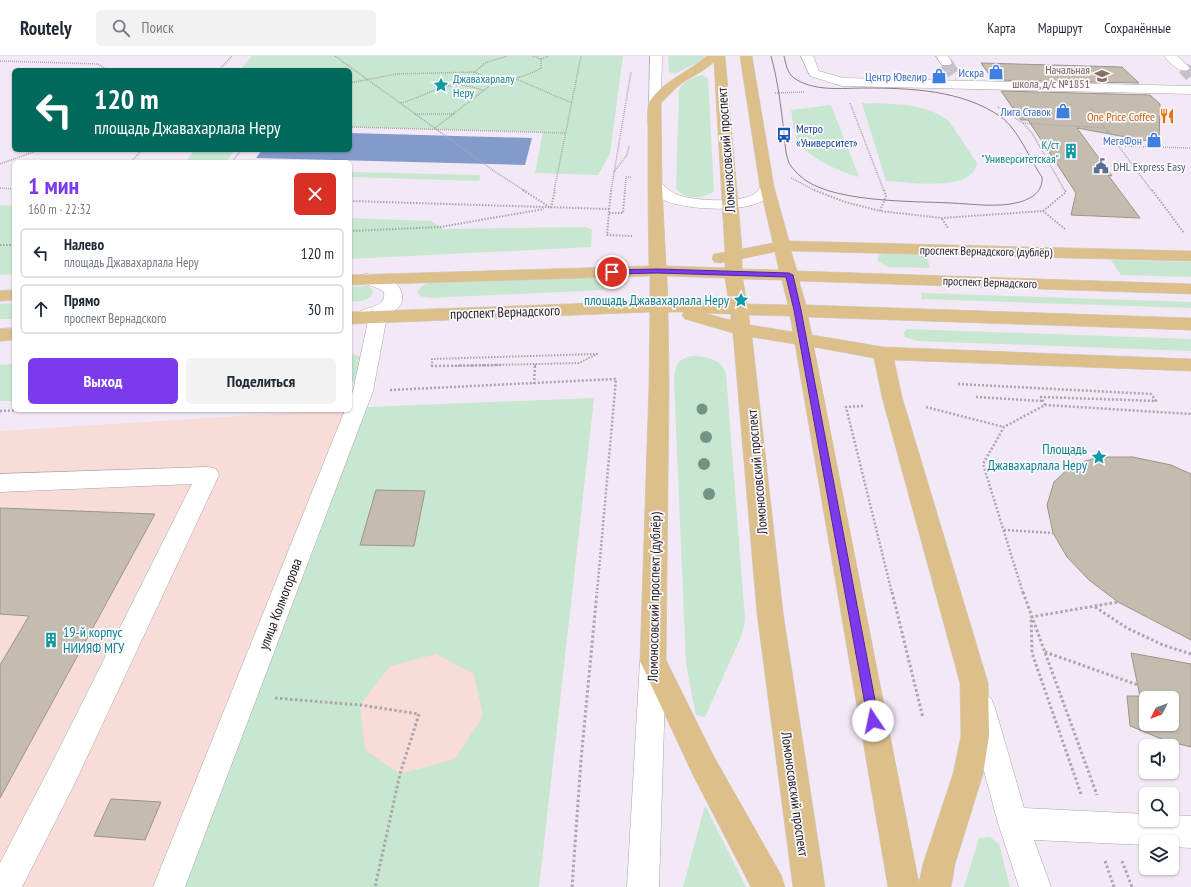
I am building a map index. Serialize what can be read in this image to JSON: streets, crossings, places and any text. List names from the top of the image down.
{
  "streets": {
    "main road": [
      "Ломоносовский проспект",
      "проспект Вернадского (дублёр)",
      "проспект Вернадского",
      "Ломоносовский проспект (дублёр)"
    ],
    "street": ["улица Колмогорова"]
  },
  "crossings": [
    ["Ломоносовский проспект", "проспект Вернадского (дублёр)"],
    ["проспект Вернадского", "Ломоносовский проспект (дублёр)"],
    ["проспект Вернадского", "улица Колмогорова"]
  ],
  "places": {
    "shop": [
      "Искра",
      "Центр Ювелир",
      "Лига Ставок",
      "МегаФон"
    ],
    "school or university": ["Начальная школа, д/с №1851"],
    "place": ["Джавахарлалу Неру", "площадь Джавахарлала Неру", "Площадь Джавахарлала Неру"],
    "restaurant": ["One Price Coffee"],
    "bus stop": ["Метро «Университет»"],
    "building": ["К/ст \"Университетская\"", "19-й корпус НИИЯФ МГУ"],
    "public building": ["DHL Express Easy"]
  },
  "north": "bottom left",
  "page": {
    "header": "Routely",
    "search": "Поиск",
    "nav": ["Карта", "Маршрут", "Сохранённые"],
    "turn": ["120 m", "площадь Джавахарлала Неру"],
    "heading": ["1 мин", "160 m · 22:32"],
    "list": [
      {
        "name": "Налево",
        "note": "площадь Джавахарлала Неру",
        "value": "120 m"
      },
      {
        "name": "Прямо",
        "note": "проспект Вернадского",
        "value": "30 m"
      }
    ],
    "buttons": ["Выход", "Поделиться"]
  }
}
